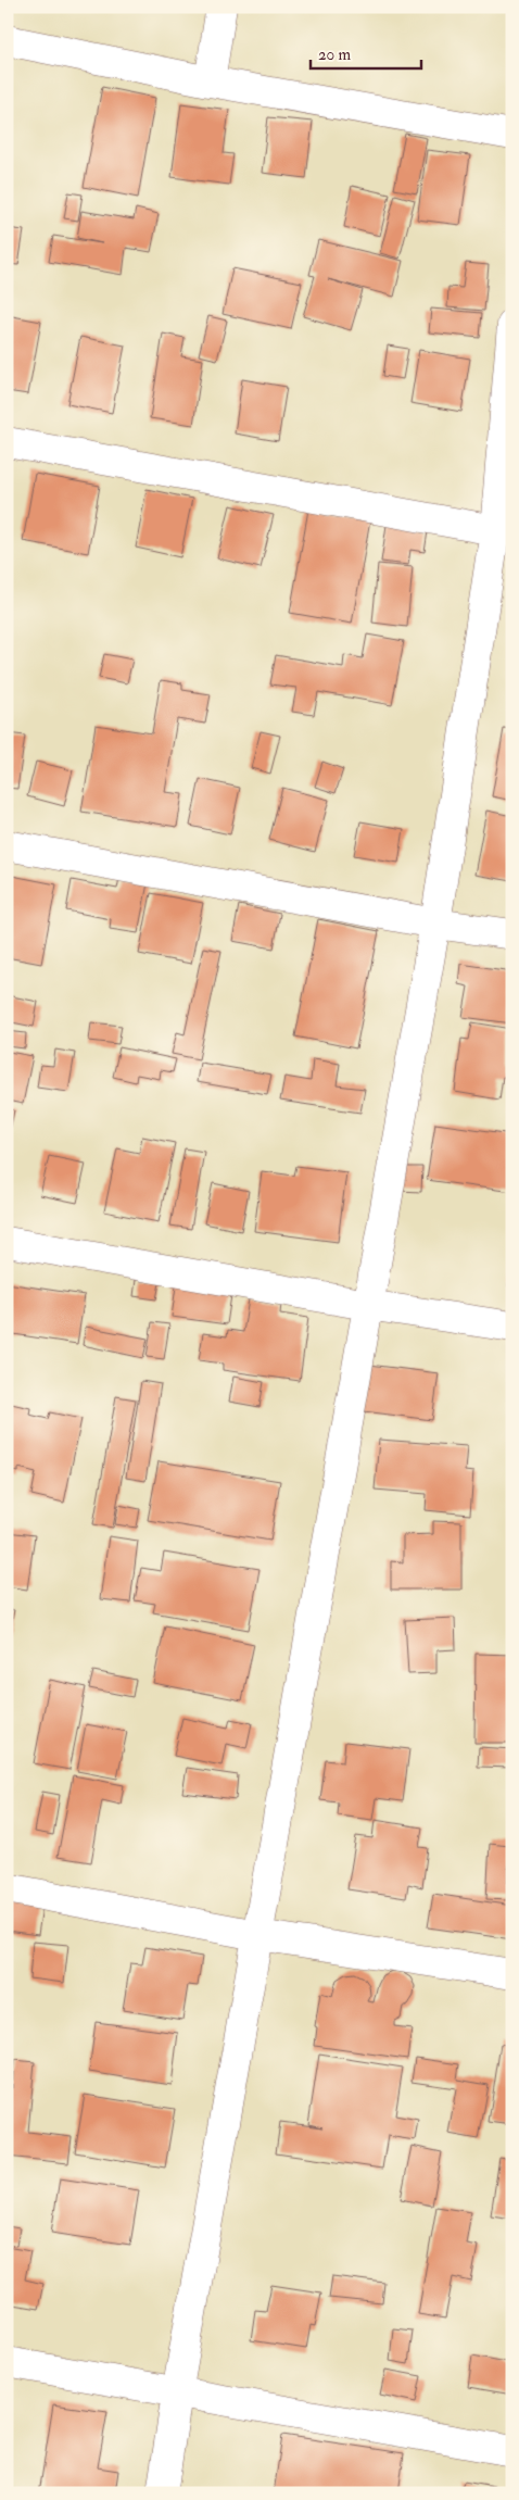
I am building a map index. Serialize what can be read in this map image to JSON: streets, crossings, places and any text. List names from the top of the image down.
{
  "scale_bar": "20 m"
}
